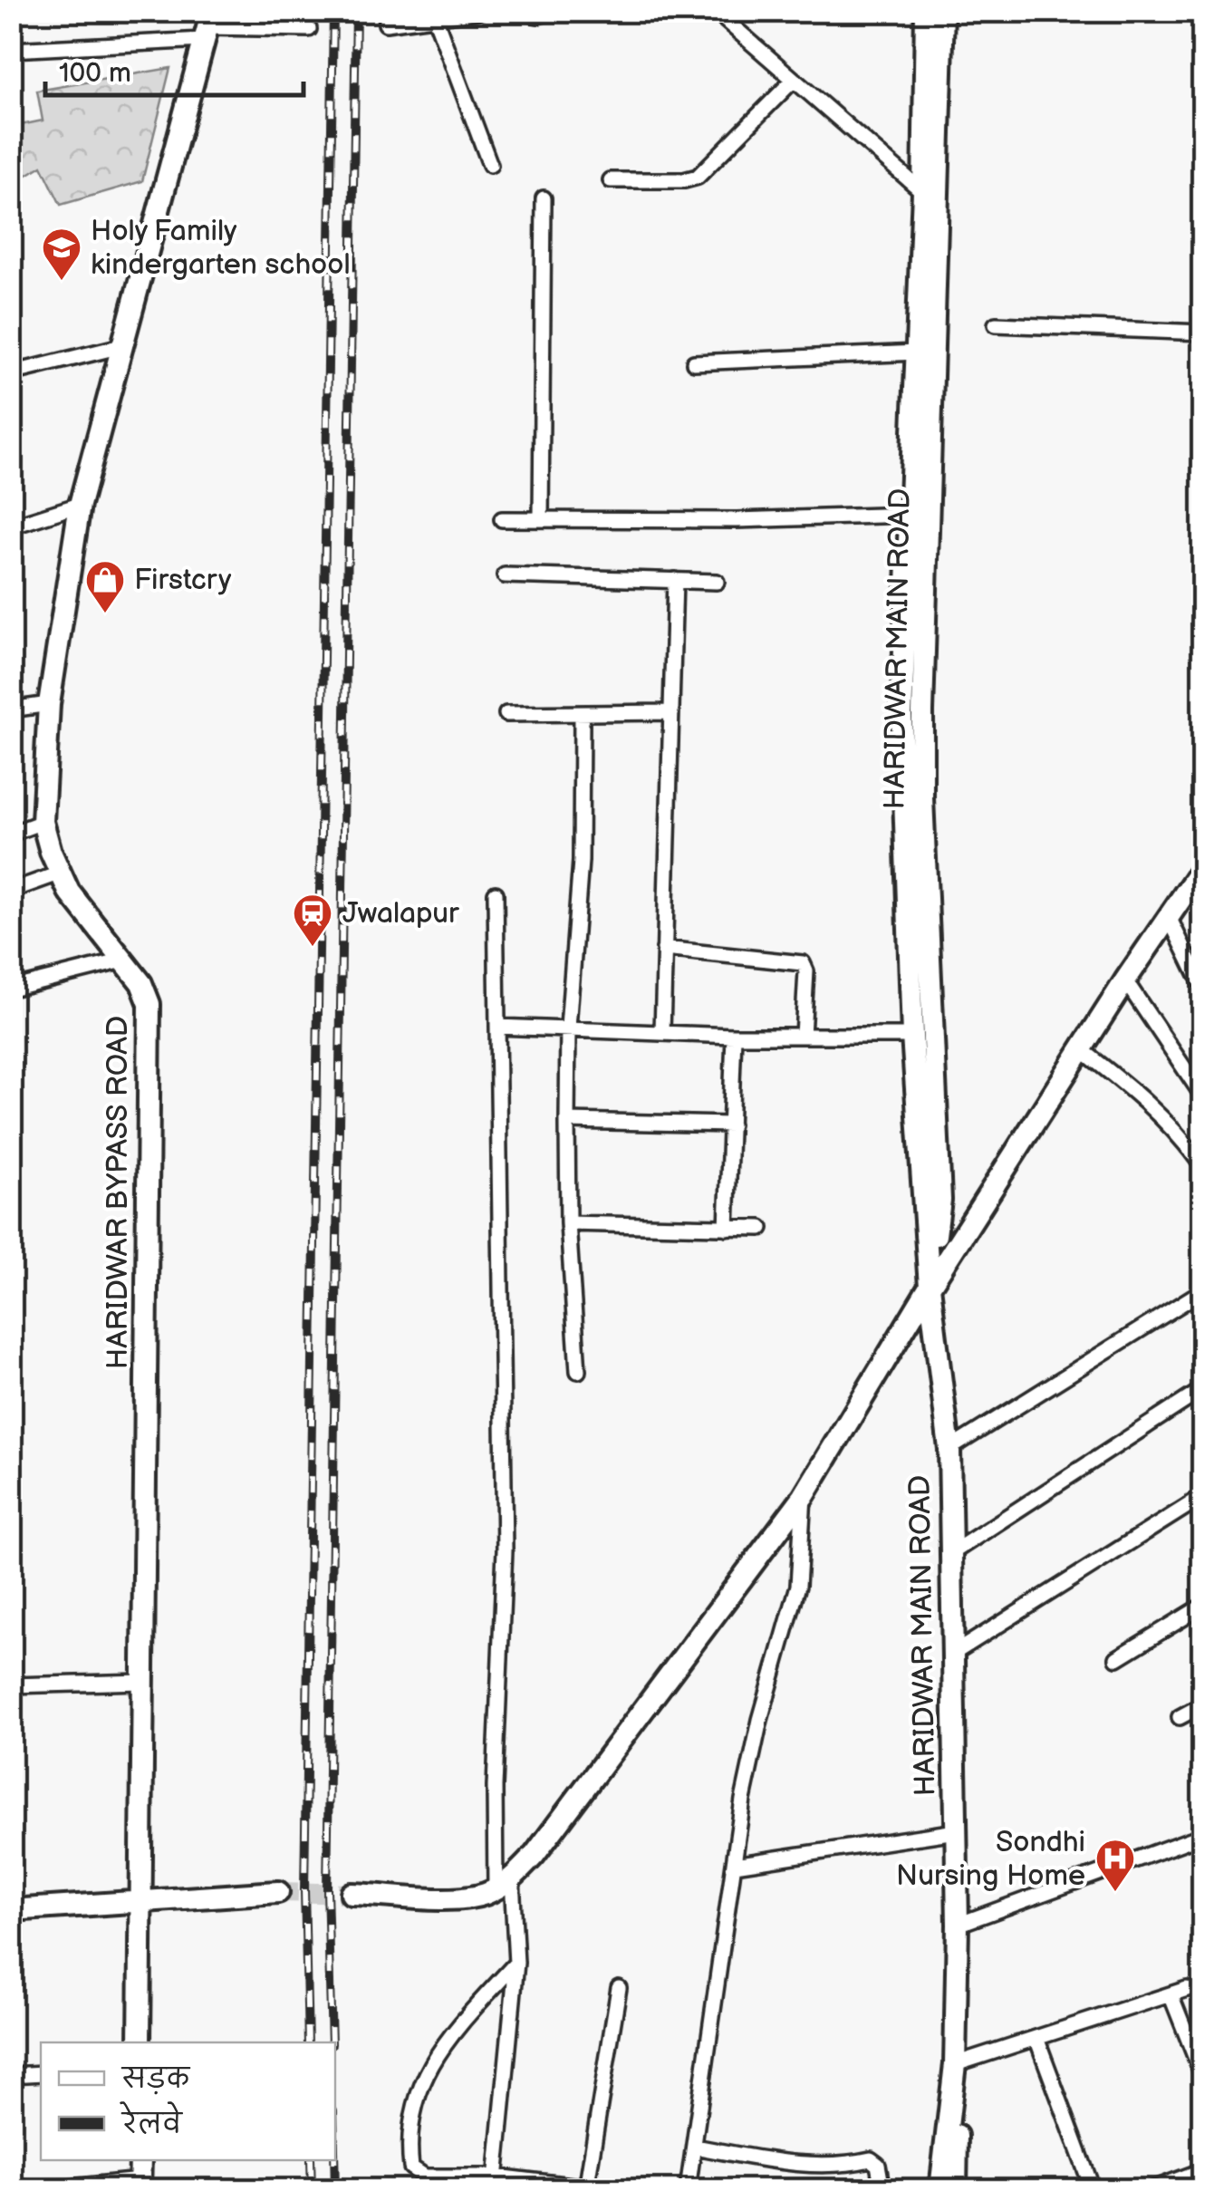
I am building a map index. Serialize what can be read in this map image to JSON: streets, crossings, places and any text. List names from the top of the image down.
{
  "streets": {
    "main road": ["HARIDWAR MAIN ROAD", "HARIDWAR BYPASS ROAD"]
  },
  "places": {
    "school or university": ["Holy Family kindergarten school"],
    "shop": ["Firstcry"],
    "station": ["Jwalapur"],
    "hospital": ["Sondhi Nursing Home"]
  },
  "legend": ["सड़क", "रेलवे"],
  "scale_bar": "100 m"
}
